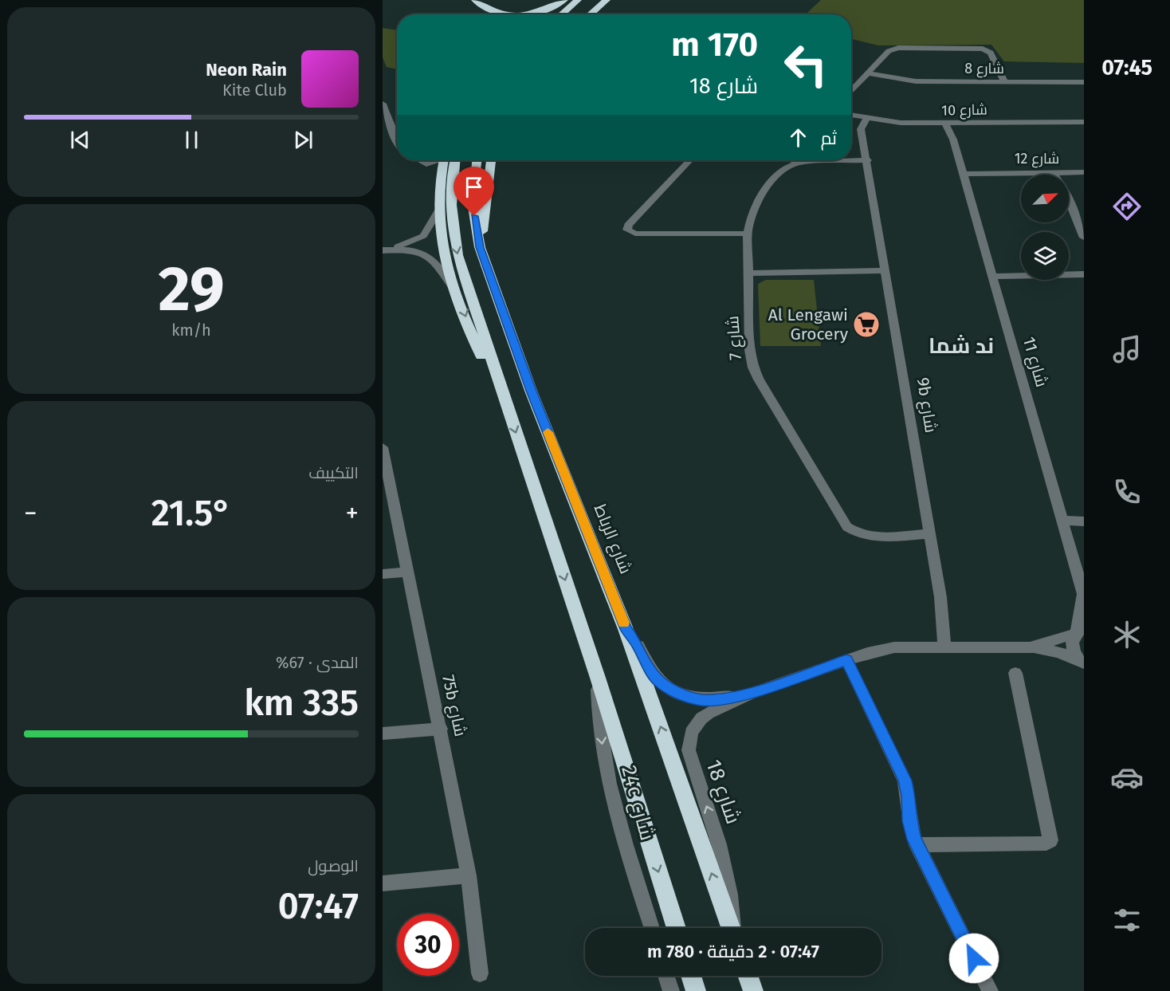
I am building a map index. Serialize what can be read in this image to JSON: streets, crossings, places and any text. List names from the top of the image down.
{
  "streets": {
    "highway": ["شارع الرباط"],
    "street": [
      "شارع 8",
      "شارع 10",
      "شارع 12",
      "شارع 7",
      "شارع 11",
      "9b شارع",
      "75b شارع",
      "شارع 18",
      "24c شارع"
    ]
  },
  "crossings": [
    ["شارع 10", "شارع 11"],
    ["شارع 10", "9b شارع"],
    ["شارع 12", "شارع 11"],
    ["شارع 7", "9b شارع"],
    ["شارع 11", "شارع 18"],
    ["9b شارع", "شارع 18"],
    ["شارع الرباط", "شارع 18"]
  ],
  "one_way": ["24c شارع"],
  "districts": ["ند شما"],
  "places": {
    "supermarket": ["Al Lengawi Grocery"]
  },
  "north": "top right",
  "page": {
    "tabs": "07:45",
    "turn": ["170 m", "شارع 18"],
    "song": ["Neon Rain", "Kite Club"],
    "then": "ثم",
    "tile": [
      ["29", "km/h"],
      "التكييف",
      ["المدى · 67%", "335 km"],
      ["الوصول", "07:47"]
    ],
    "heat": ["−", "21.5°", "+"],
    "limit": "30",
    "trip": "07:47 · 2 دقيقة · 780 m"
  }
}
